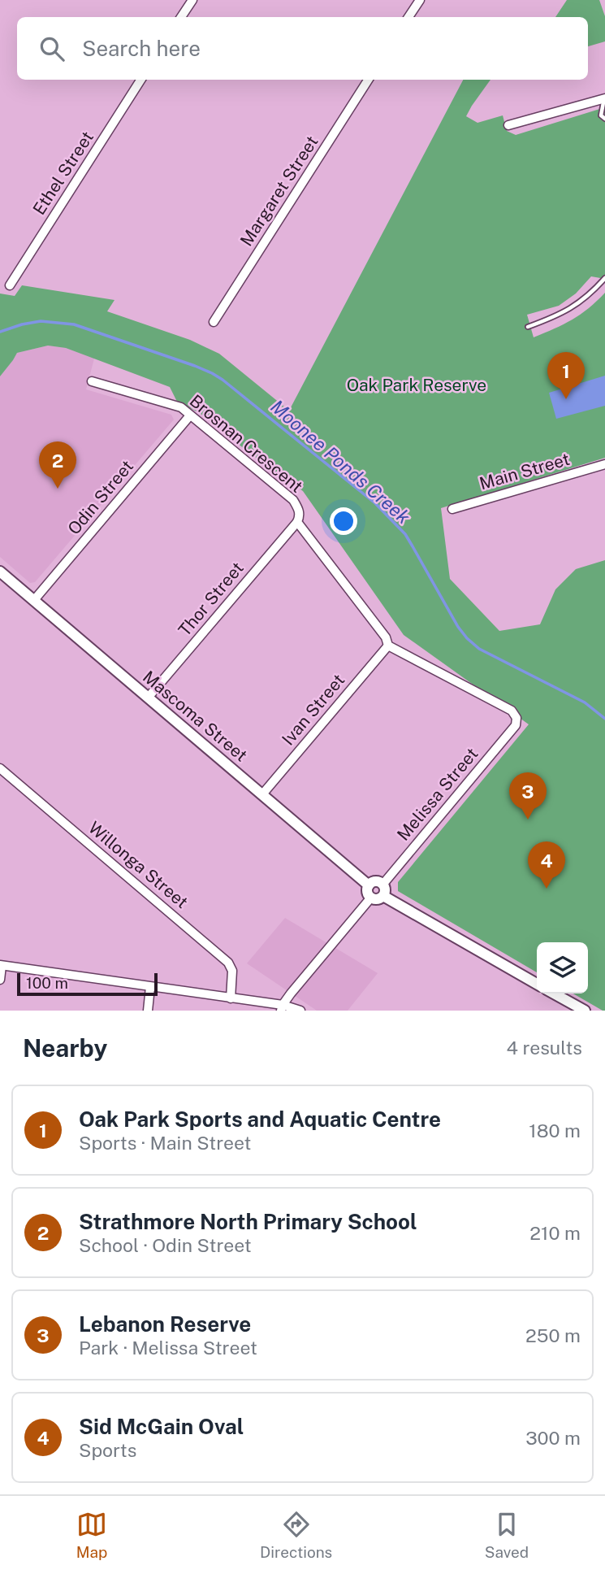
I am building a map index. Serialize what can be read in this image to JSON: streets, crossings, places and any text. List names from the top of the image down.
{
  "streets": {
    "main road": ["Mascoma Street"],
    "street": [
      "Ethel Street",
      "Margaret Street",
      "Brosnan Crescent",
      "Main Street",
      "Odin Street",
      "Thor Street",
      "Ivan Street",
      "Melissa Street",
      "Willonga Street"
    ]
  },
  "crossings": [
    ["Brosnan Crescent", "Odin Street"],
    ["Brosnan Crescent", "Thor Street"],
    ["Brosnan Crescent", "Ivan Street"],
    ["Brosnan Crescent", "Melissa Street"],
    ["Odin Street", "Mascoma Street"],
    ["Thor Street", "Mascoma Street"],
    ["Ivan Street", "Mascoma Street"],
    ["Ivan Street", "Melissa Street"],
    ["Mascoma Street", "Melissa Street"]
  ],
  "water": ["Moonee Ponds Creek"],
  "parks": ["Oak Park Reserve"],
  "scale_bar": "100 m",
  "page": {
    "search": "Search here",
    "pins": [
      "1",
      "2",
      "3",
      "4"
    ],
    "scale": "100 m",
    "heading": ["Nearby", "4 results"],
    "list": [
      {
        "mark": "1",
        "name": "Oak Park Sports and Aquatic Centre",
        "note": "Sports · Main Street",
        "value": "180 m"
      },
      {
        "mark": "2",
        "name": "Strathmore North Primary School",
        "note": "School · Odin Street",
        "value": "210 m"
      },
      {
        "mark": "3",
        "name": "Lebanon Reserve",
        "note": "Park · Melissa Street",
        "value": "250 m"
      },
      {
        "mark": "4",
        "name": "Sid McGain Oval",
        "note": "Sports",
        "value": "300 m"
      }
    ],
    "nav": ["Map", "Directions", "Saved"]
  }
}
